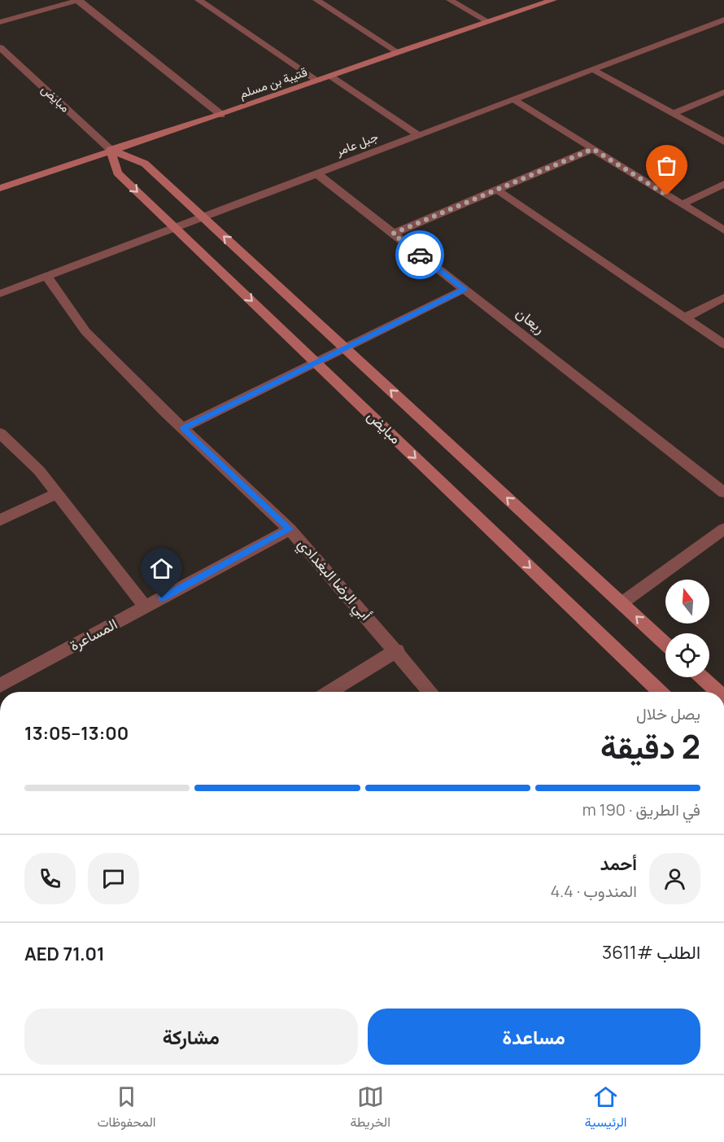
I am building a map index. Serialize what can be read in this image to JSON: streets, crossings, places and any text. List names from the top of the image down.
{
  "streets": {
    "street": [
      "قتيبة بن مسلم",
      "مبايض",
      "جبل عامر",
      "ريعان",
      "أبي الرضا البغدادي",
      "المساعرة"
    ]
  },
  "crossings": [
    ["قتيبة بن مسلم", "مبايض"],
    ["مبايض", "جبل عامر"],
    ["جبل عامر", "ريعان"],
    ["جبل عامر", "أبي الرضا البغدادي"],
    ["أبي الرضا البغدادي", "المساعرة"]
  ],
  "north": "top",
  "page": {
    "heading": ["2 دقيقة", "يصل خلال", "13:00–13:05"],
    "panel": [
      "أحمد",
      "المندوب · 4.4",
      "الطلب #3611",
      "AED 71.01"
    ],
    "bar": "في الطريق · 190 m",
    "buttons": ["مساعدة", "مشاركة"],
    "tabs": ["الرئيسية", "الخريطة", "المحفوظات"]
  }
}
